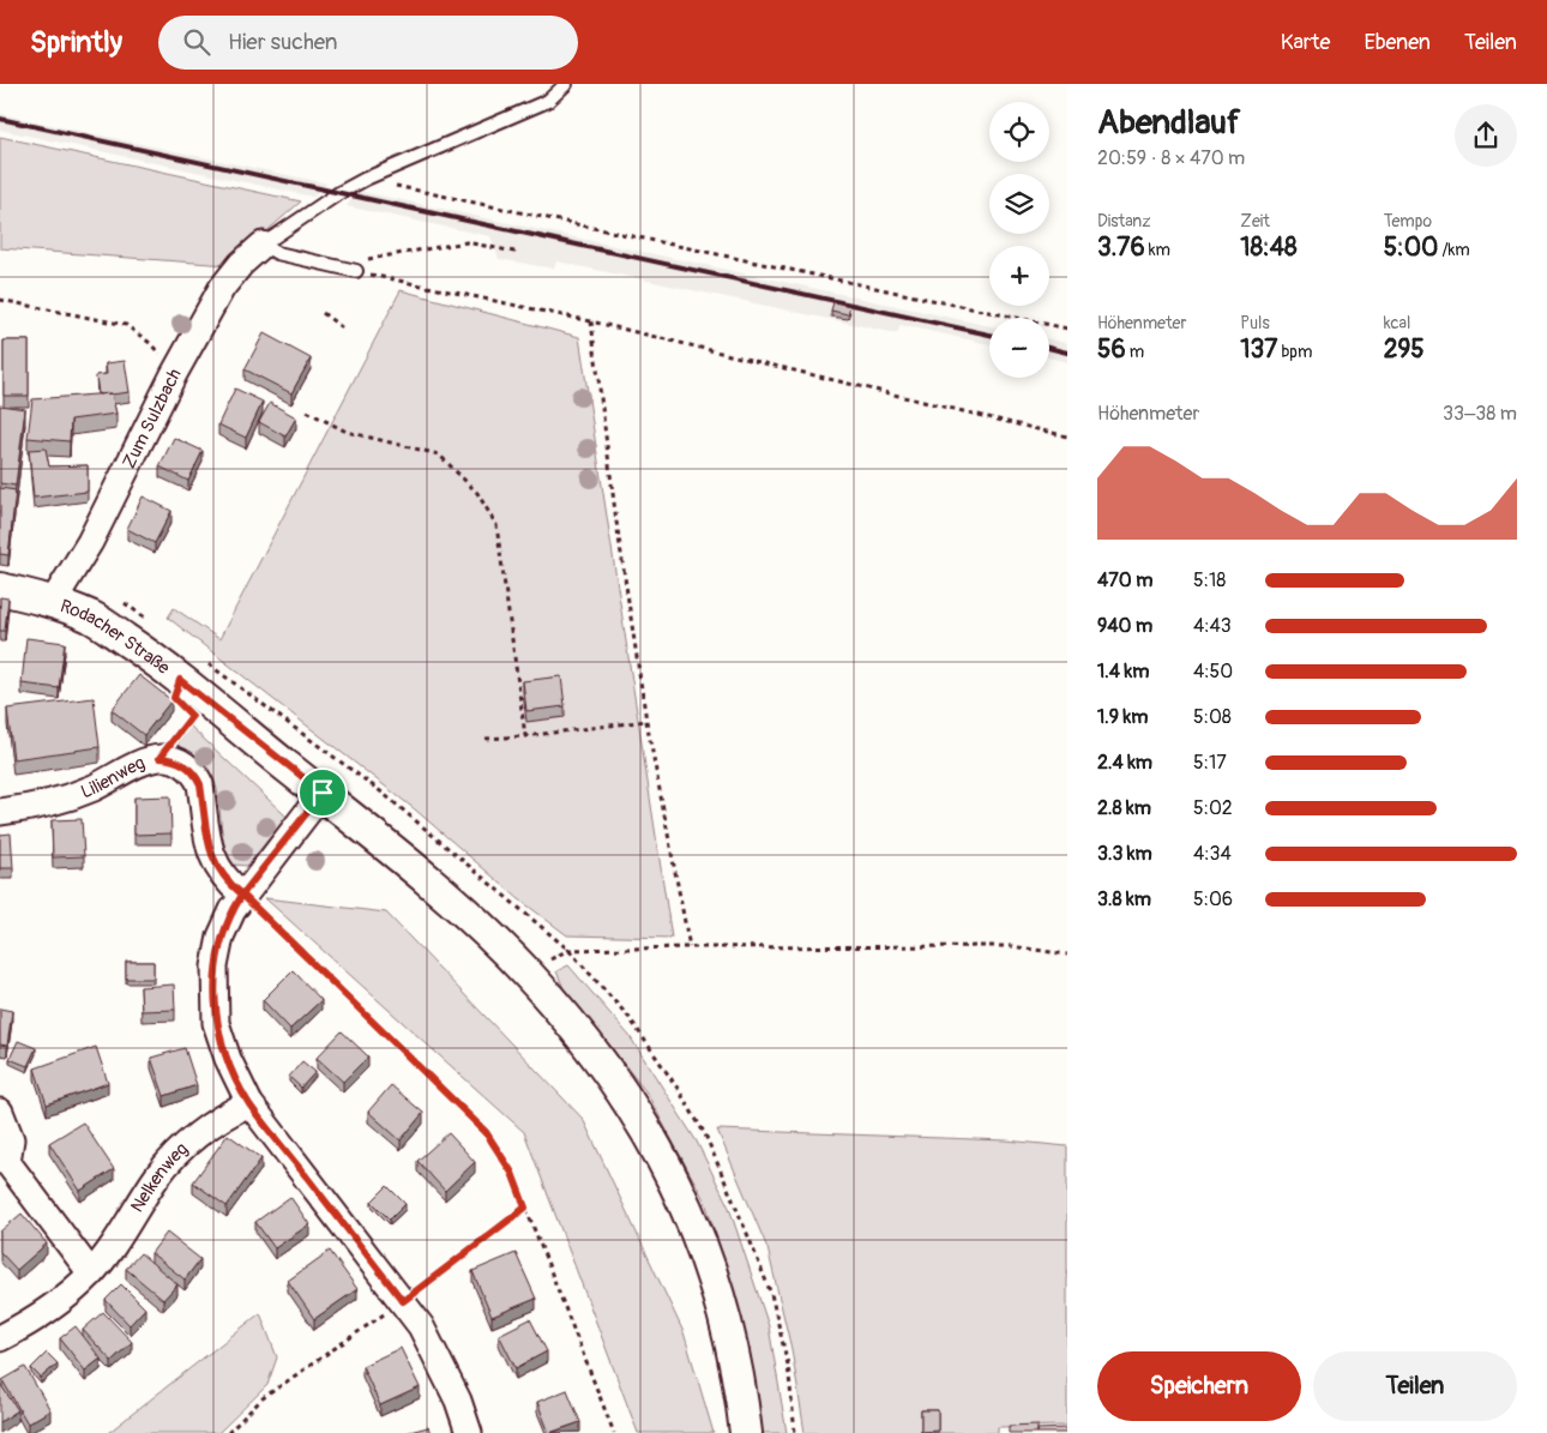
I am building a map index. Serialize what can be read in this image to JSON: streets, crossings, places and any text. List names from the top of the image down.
{
  "streets": {
    "street": [
      "Zum Sulzbach",
      "Rodacher Straße",
      "Lilienweg",
      "Nelkenweg"
    ]
  },
  "crossings": [
    ["Zum Sulzbach", "Rodacher Straße"]
  ],
  "page": {
    "header": "Sprintly",
    "search": "Hier suchen",
    "nav": ["Karte", "Ebenen", "Teilen"],
    "heading": ["Abendlauf", "20:59 · 8 × 470 m"],
    "map_buttons": ["+", "−"],
    "stats": [
      ["Distanz", "3.76 km"],
      ["Zeit", "18:48"],
      ["Tempo", "5:00 /km"],
      ["Höhenmeter", "56 m"],
      ["Puls", "137 bpm"],
      ["kcal", "295"]
    ],
    "chart": ["Höhenmeter", "33–38 m"],
    "list": [
      {
        "name": "470 m",
        "note": "5:18"
      },
      {
        "name": "940 m",
        "note": "4:43"
      },
      {
        "name": "1.4 km",
        "note": "4:50"
      },
      {
        "name": "1.9 km",
        "note": "5:08"
      },
      {
        "name": "2.4 km",
        "note": "5:17"
      },
      {
        "name": "2.8 km",
        "note": "5:02"
      },
      {
        "name": "3.3 km",
        "note": "4:34"
      },
      {
        "name": "3.8 km",
        "note": "5:06"
      }
    ],
    "buttons": ["Speichern", "Teilen"]
  }
}
